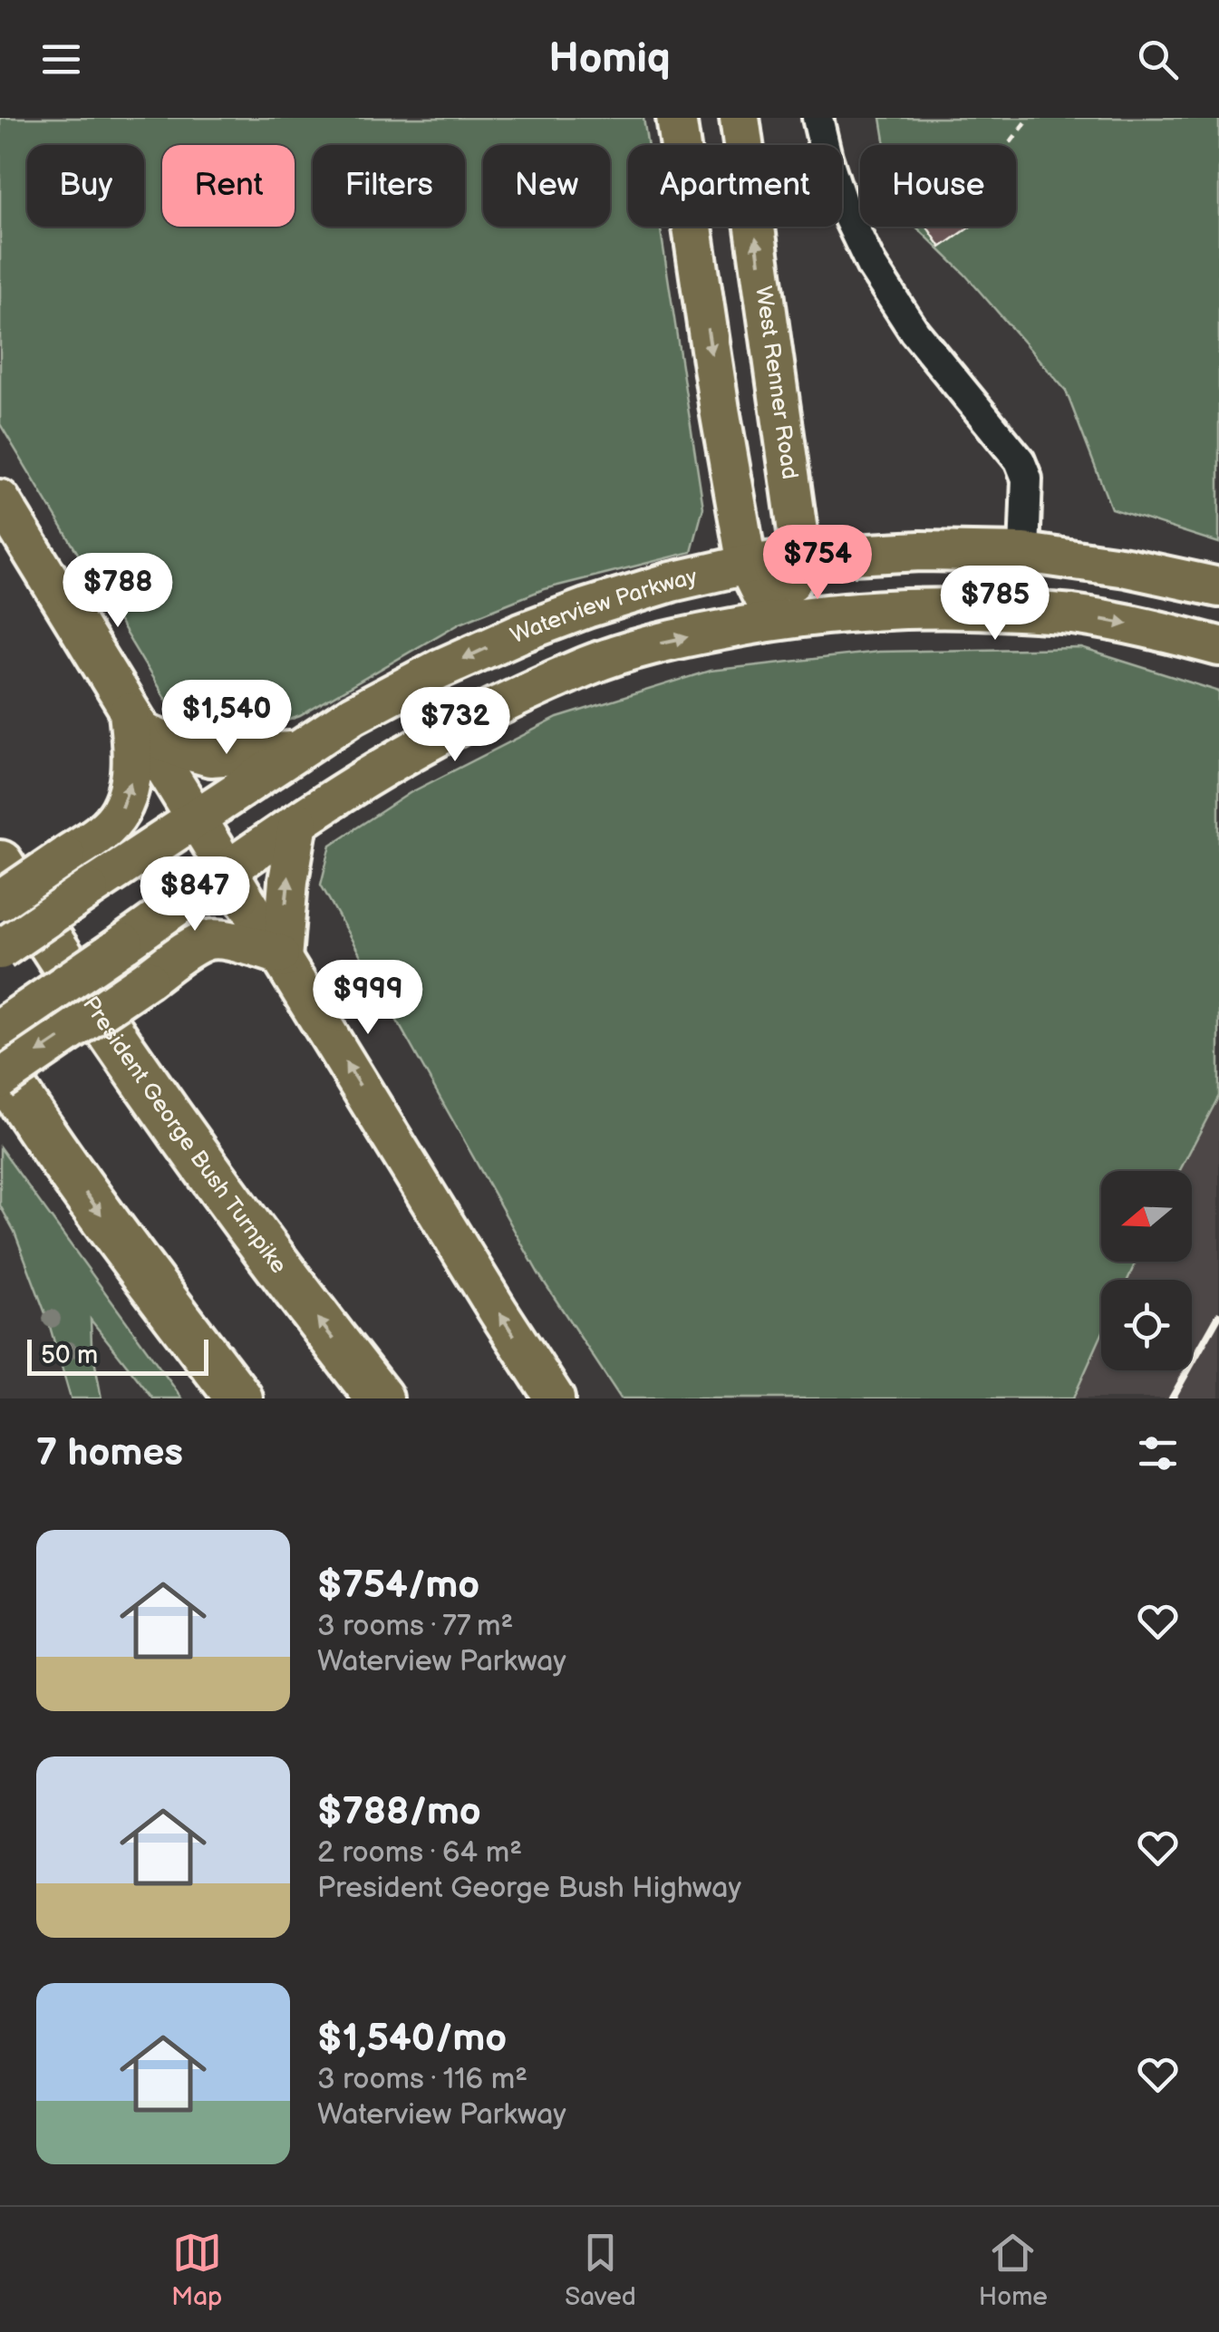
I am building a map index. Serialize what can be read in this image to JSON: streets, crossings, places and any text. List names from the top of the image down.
{
  "streets": {
    "highway": ["President George Bush Turnpike"],
    "main road": ["West Renner Road", "Waterview Parkway"]
  },
  "crossings": [
    ["West Renner Road", "Waterview Parkway"]
  ],
  "scale_bar": "50 m",
  "north": "left",
  "page": {
    "header": "Homiq",
    "chip": [
      "Buy",
      "Rent",
      "Filters",
      "New",
      "Apartment",
      "House"
    ],
    "price": [
      "$754",
      "$788",
      "$785",
      "$1,540",
      "$732",
      "$847",
      "$999"
    ],
    "scale": "50 m",
    "heading": "7 homes",
    "list": [
      {
        "name": "$754/mo",
        "note": "3 rooms · 77 m² · Waterview Parkway"
      },
      {
        "name": "$788/mo",
        "note": "2 rooms · 64 m² · President George Bush Highway"
      },
      {
        "name": "$1,540/mo",
        "note": "3 rooms · 116 m² · Waterview Parkway"
      }
    ],
    "tabs": ["Map", "Saved", "Home"]
  }
}
